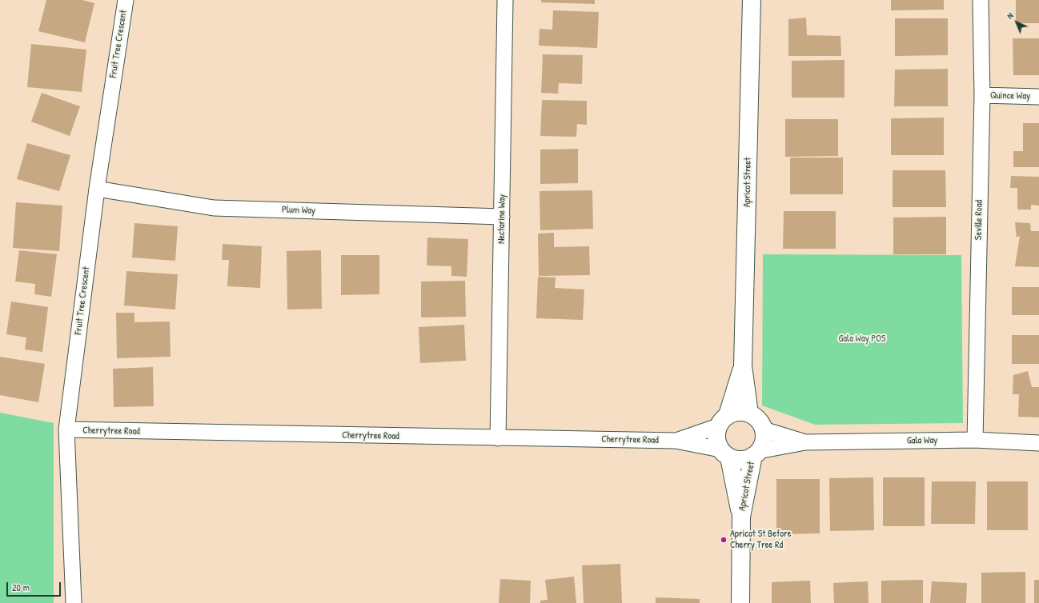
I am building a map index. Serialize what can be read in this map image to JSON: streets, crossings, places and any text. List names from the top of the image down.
{
  "streets": {
    "street": [
      "Fruit Tree Crescent",
      "Quince Way",
      "Apricot Street",
      "Plum Way",
      "Nectarine Way",
      "Seville Road",
      "Cherrytree Road",
      "Gala Way"
    ]
  },
  "crossings": [
    ["Fruit Tree Crescent", "Plum Way"],
    ["Fruit Tree Crescent", "Cherrytree Road"],
    ["Quince Way", "Seville Road"],
    ["Apricot Street", "Cherrytree Road"],
    ["Apricot Street", "Gala Way"],
    ["Plum Way", "Nectarine Way"],
    ["Nectarine Way", "Cherrytree Road"],
    ["Seville Road", "Gala Way"],
    ["Cherrytree Road", "Gala Way"]
  ],
  "parks": ["Gala Way POS"],
  "places": ["Apricot St Before Cherry Tree Rd"],
  "scale_bar": "20 m",
  "north": "top left"
}
